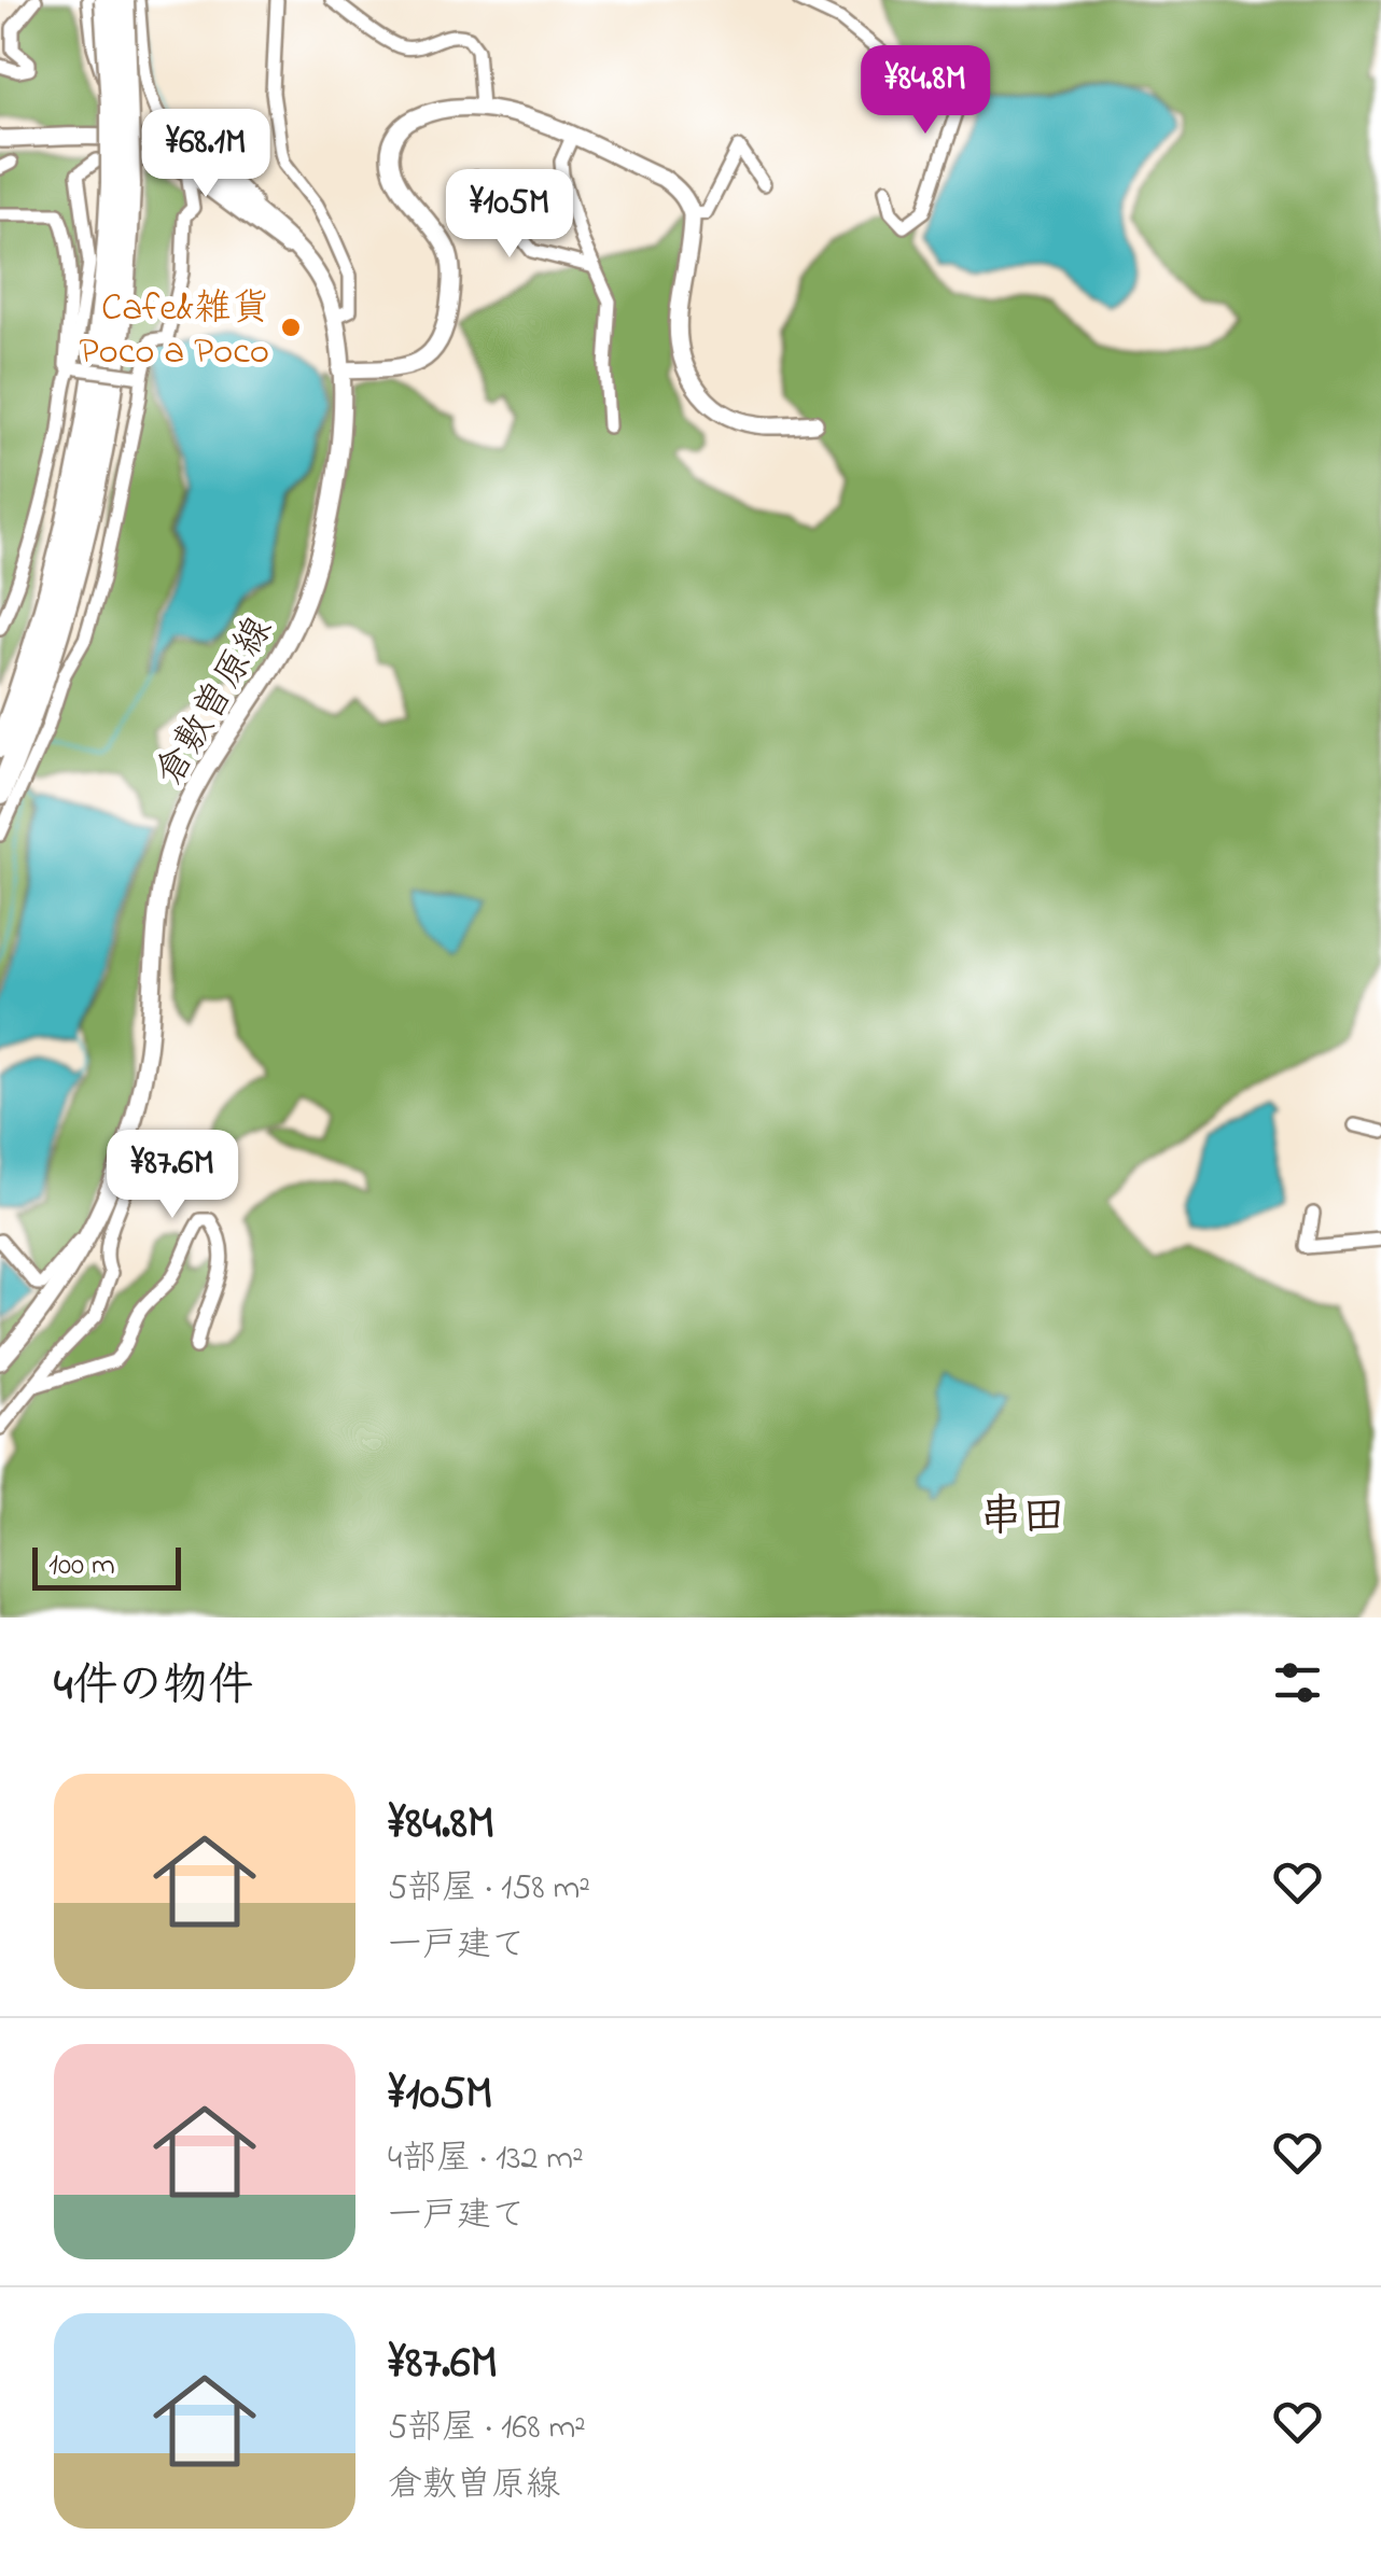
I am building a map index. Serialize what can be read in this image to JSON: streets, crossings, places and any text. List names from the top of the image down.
{
  "streets": {
    "street": ["倉敷曽原線"]
  },
  "districts": ["串田"],
  "places": ["Cafe&雑貨 Poco a Poco"],
  "scale_bar": "100 m",
  "page": {
    "price": [
      "¥84.8M",
      "¥68.1M",
      "¥105M",
      "¥87.6M"
    ],
    "scale": "100 m",
    "heading": "4件の物件",
    "list": [
      {
        "name": "¥84.8M",
        "note": "5部屋 · 158 m² · 一戸建て"
      },
      {
        "name": "¥105M",
        "note": "4部屋 · 132 m² · 一戸建て"
      },
      {
        "name": "¥87.6M",
        "note": "5部屋 · 168 m² · 倉敷曽原線"
      }
    ]
  }
}
